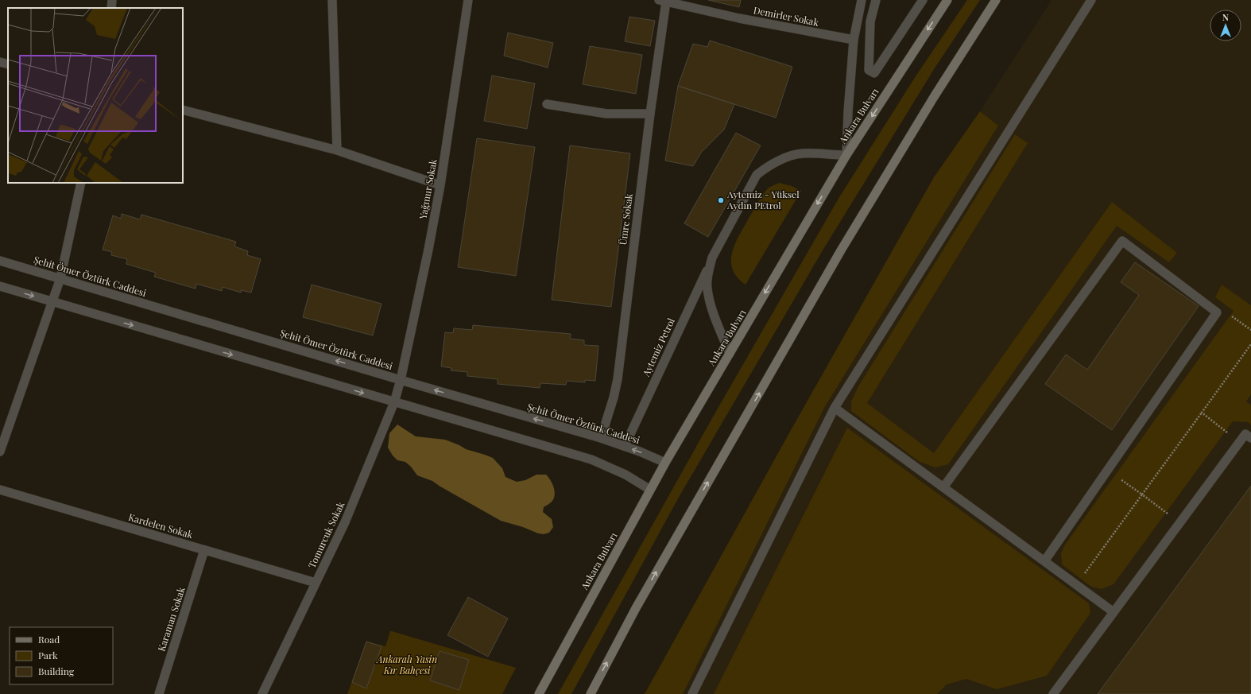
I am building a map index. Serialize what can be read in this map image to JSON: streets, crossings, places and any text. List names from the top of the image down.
{
  "streets": {
    "main road": ["Ankara Bulvarı"],
    "street": [
      "Demirler Sokak",
      "Yağmur Sokak",
      "Ümre Sokak",
      "Şehit Ömer Öztürk Caddesi",
      "Aytemiz Petrol",
      "Kardelen Sokak",
      "Tomurcuk Sokak",
      "Karaman Sokak"
    ]
  },
  "crossings": [
    ["Demirler Sokak", "Ümre Sokak"],
    ["Ankara Bulvarı", "Şehit Ömer Öztürk Caddesi"],
    ["Ankara Bulvarı", "Aytemiz Petrol"],
    ["Yağmur Sokak", "Şehit Ömer Öztürk Caddesi"],
    ["Yağmur Sokak", "Tomurcuk Sokak"],
    ["Ümre Sokak", "Şehit Ömer Öztürk Caddesi"],
    ["Şehit Ömer Öztürk Caddesi", "Aytemiz Petrol"],
    ["Şehit Ömer Öztürk Caddesi", "Tomurcuk Sokak"],
    ["Kardelen Sokak", "Tomurcuk Sokak"],
    ["Kardelen Sokak", "Karaman Sokak"]
  ],
  "parks": ["Ankaralı Yasin Kır Bahçesi"],
  "places": ["Aytemiz - Yüksel Aydın PEtrol"],
  "legend": ["Road", "Park", "Building"],
  "north": "top"
}
